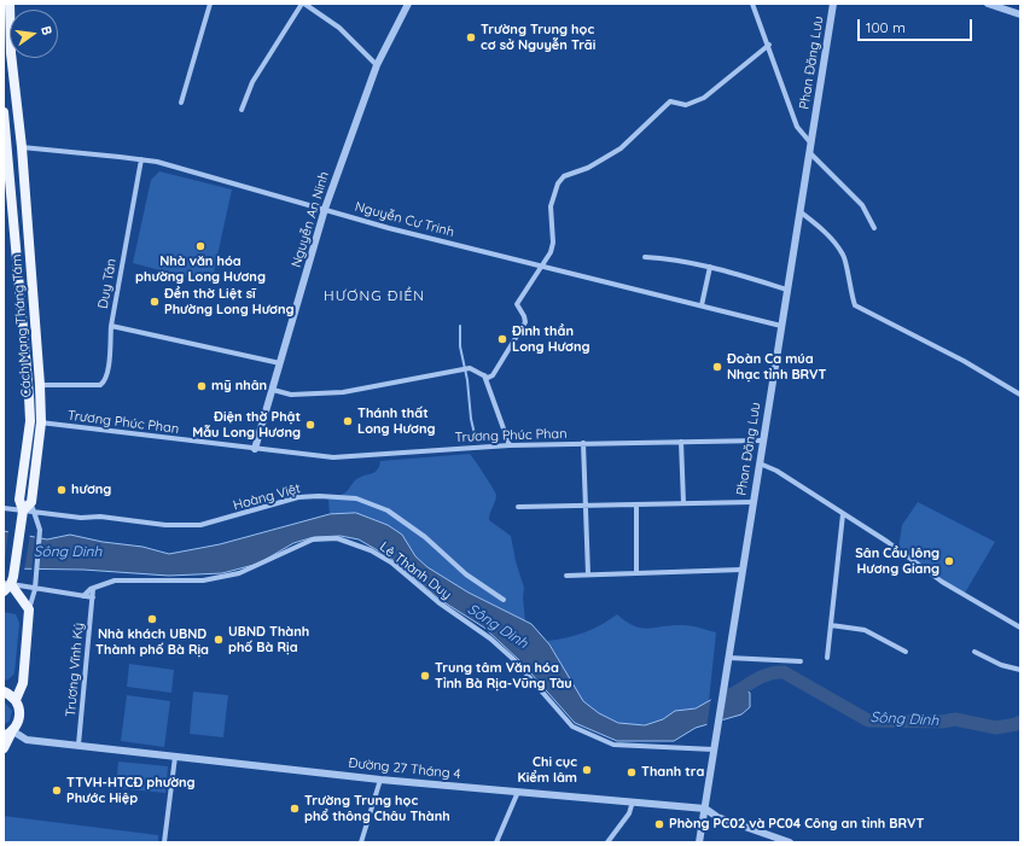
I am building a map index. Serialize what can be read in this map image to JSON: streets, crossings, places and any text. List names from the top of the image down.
{
  "streets": {
    "main road": ["Cách Mạng Tháng Tám"],
    "street": [
      "Phan Đăng Lưu",
      "Nguyễn An Ninh",
      "Nguyễn Cư Trinh",
      "Duy Tân",
      "Trương Phúc Phan",
      "Hoàng Việt",
      "Lê Thành Duy",
      "Trương Vĩnh Ký",
      "Đường 27 Tháng 4"
    ]
  },
  "crossings": [
    ["Phan Đăng Lưu", "Nguyễn Cư Trinh"],
    ["Phan Đăng Lưu", "Trương Phúc Phan"],
    ["Phan Đăng Lưu", "Lê Thành Duy"],
    ["Phan Đăng Lưu", "Đường 27 Tháng 4"],
    ["Nguyễn An Ninh", "Nguyễn Cư Trinh"],
    ["Nguyễn An Ninh", "Duy Tân"],
    ["Nguyễn An Ninh", "Trương Phúc Phan"],
    ["Nguyễn Cư Trinh", "Duy Tân"],
    ["Nguyễn Cư Trinh", "Cách Mạng Tháng Tám"],
    ["Cách Mạng Tháng Tám", "Trương Phúc Phan"],
    ["Cách Mạng Tháng Tám", "Hoàng Việt"],
    ["Trương Vĩnh Ký", "Đường 27 Tháng 4"]
  ],
  "districts": ["HƯƠNG ĐIỀN"],
  "water": ["Sông Dinh"],
  "places": [
    "Trường Trung học cơ sở Nguyễn Trãi",
    "Nhà văn hóa phường Long Hương",
    "Đền thờ Liệt sĩ Phường Long Hương",
    "Đình thần Long Hương",
    "Đoàn Ca múa Nhạc tỉnh BRVT",
    "mỹ nhân",
    "Thánh thất Long Hương",
    "Điện thờ Phật Mẫu Long Hương",
    "hương",
    "Sân Cầu lông Hương Giang",
    "Nhà khách UBND Thành phố Bà Rịa",
    "UBND Thành phố Bà Rịa",
    "Trung tâm Văn hóa Tỉnh Bà Rịa-Vũng Tàu",
    "Chi cục Kiểm lâm",
    "Thanh tra",
    "TTVH-HTCĐ phường Phước Hiệp",
    "Trường Trung học phổ thông Châu Thành",
    "Phòng PC02 và PC04 Công an tỉnh BRVT"
  ],
  "scale_bar": "100 m",
  "north": "right"
}
